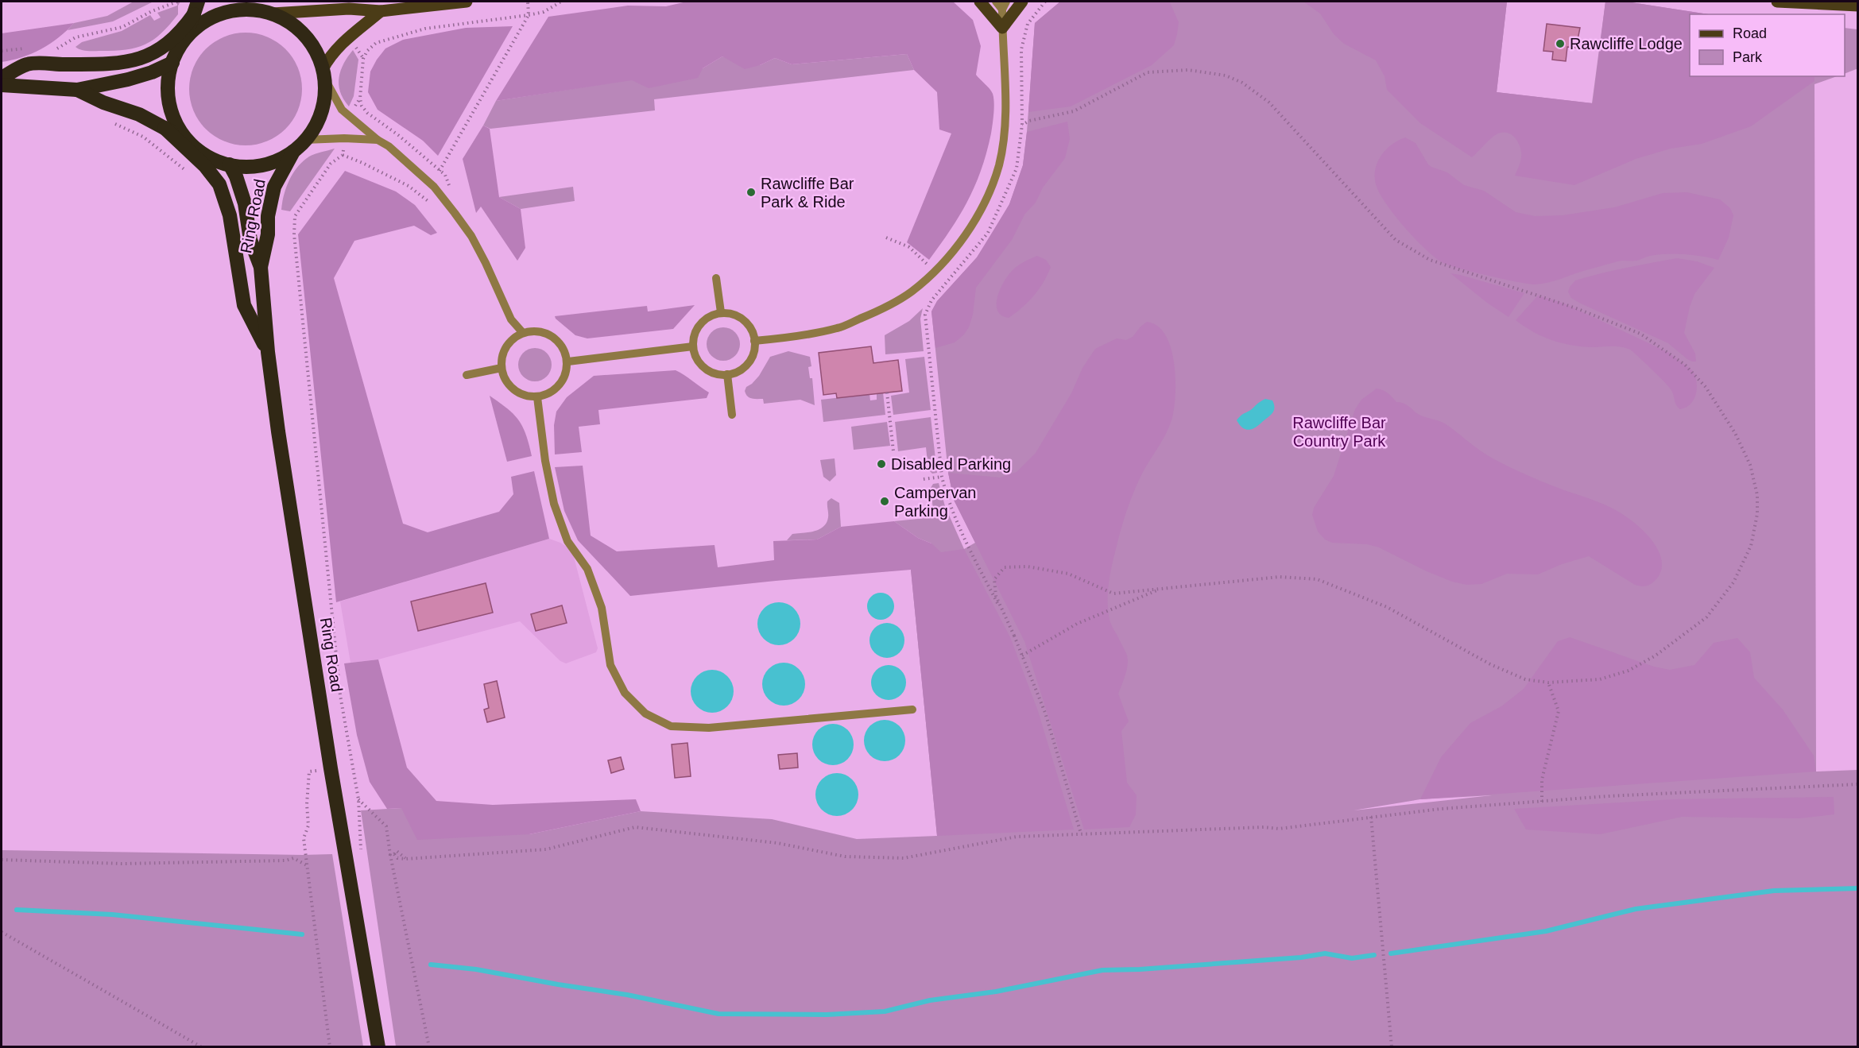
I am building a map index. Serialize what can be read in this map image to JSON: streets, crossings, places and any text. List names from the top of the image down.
{
  "streets": {
    "highway": ["Ring Road"]
  },
  "parks": ["Rawcliffe Bar Country Park"],
  "places": [
    "Rawcliffe Lodge",
    "Rawcliffe Bar Park & Ride",
    "Disabled Parking",
    "Campervan Parking"
  ],
  "legend": ["Road", "Park"]
}
